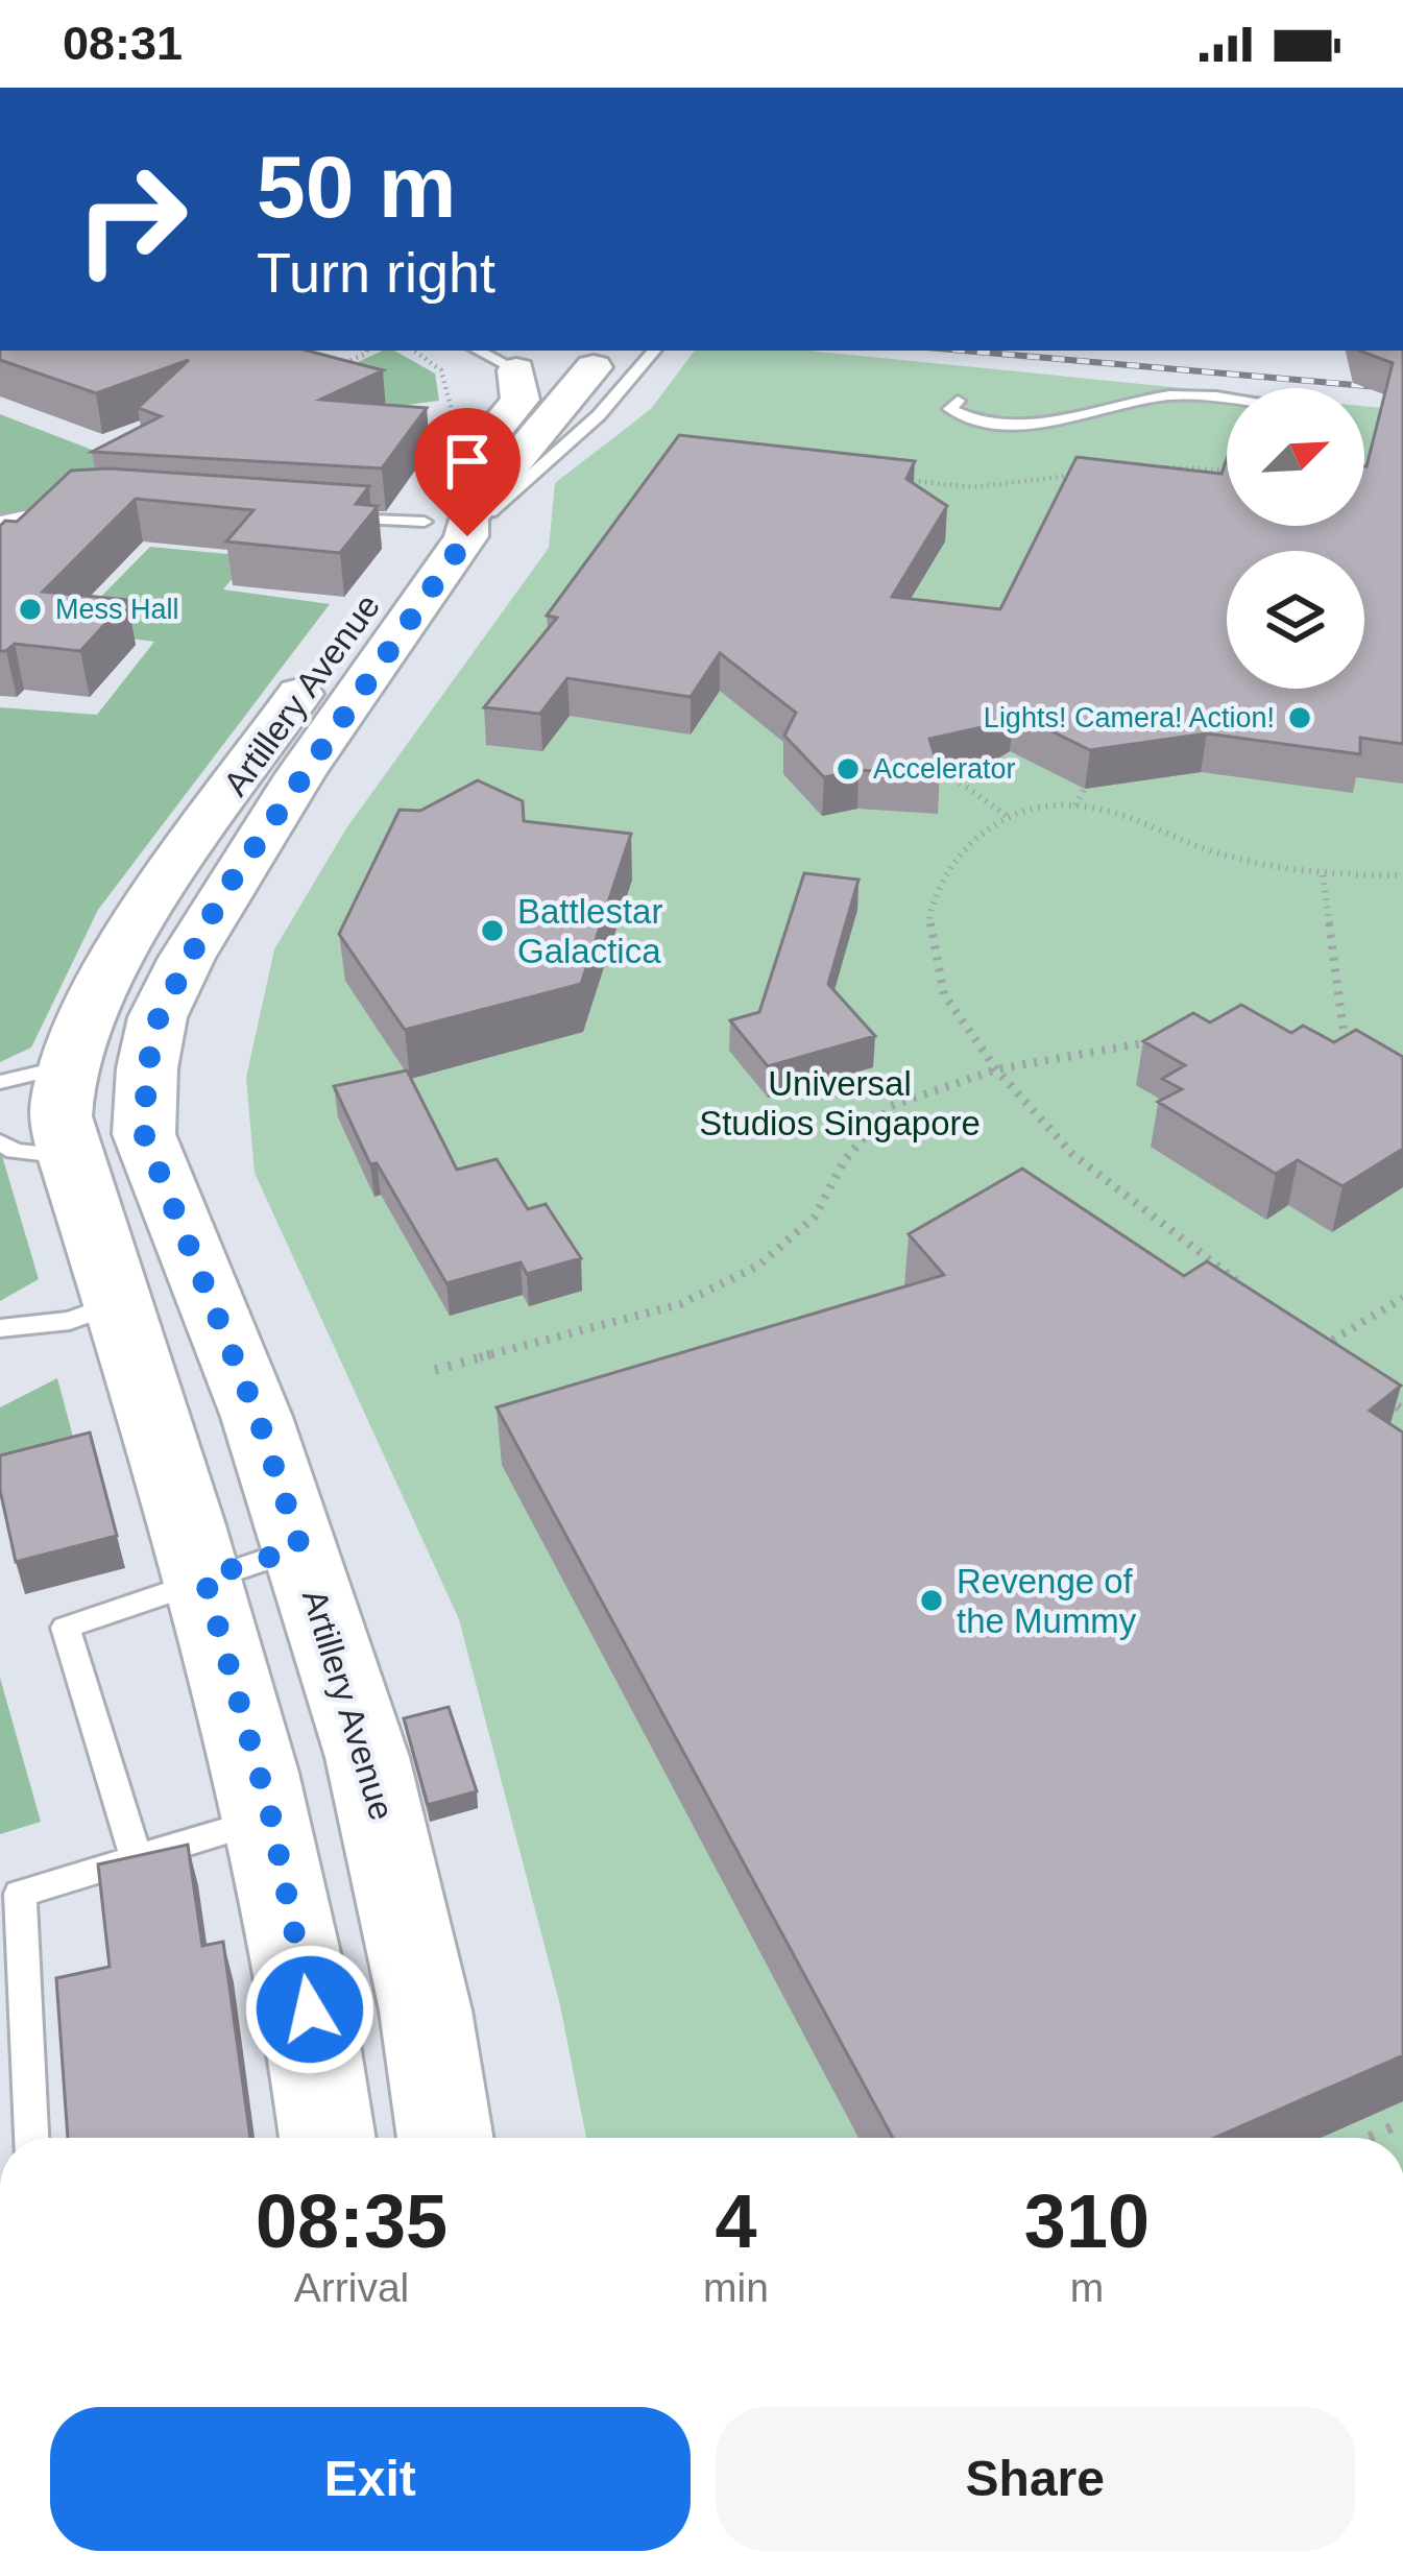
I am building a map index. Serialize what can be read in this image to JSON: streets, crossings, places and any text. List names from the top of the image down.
{
  "streets": {
    "street": ["Artillery Avenue"]
  },
  "parks": ["Universal Studios Singapore"],
  "places": [
    "Mess Hall",
    "Lights! Camera! Action!",
    "Accelerator",
    "Battlestar Galactica",
    "Revenge of the Mummy"
  ],
  "north": "top right",
  "page": {
    "status": "08:31",
    "turn": ["50 m", "Turn right"],
    "eta": [
      "08:35",
      "Arrival",
      "4",
      "min",
      "310",
      "m"
    ],
    "buttons": ["Exit", "Share"]
  }
}
